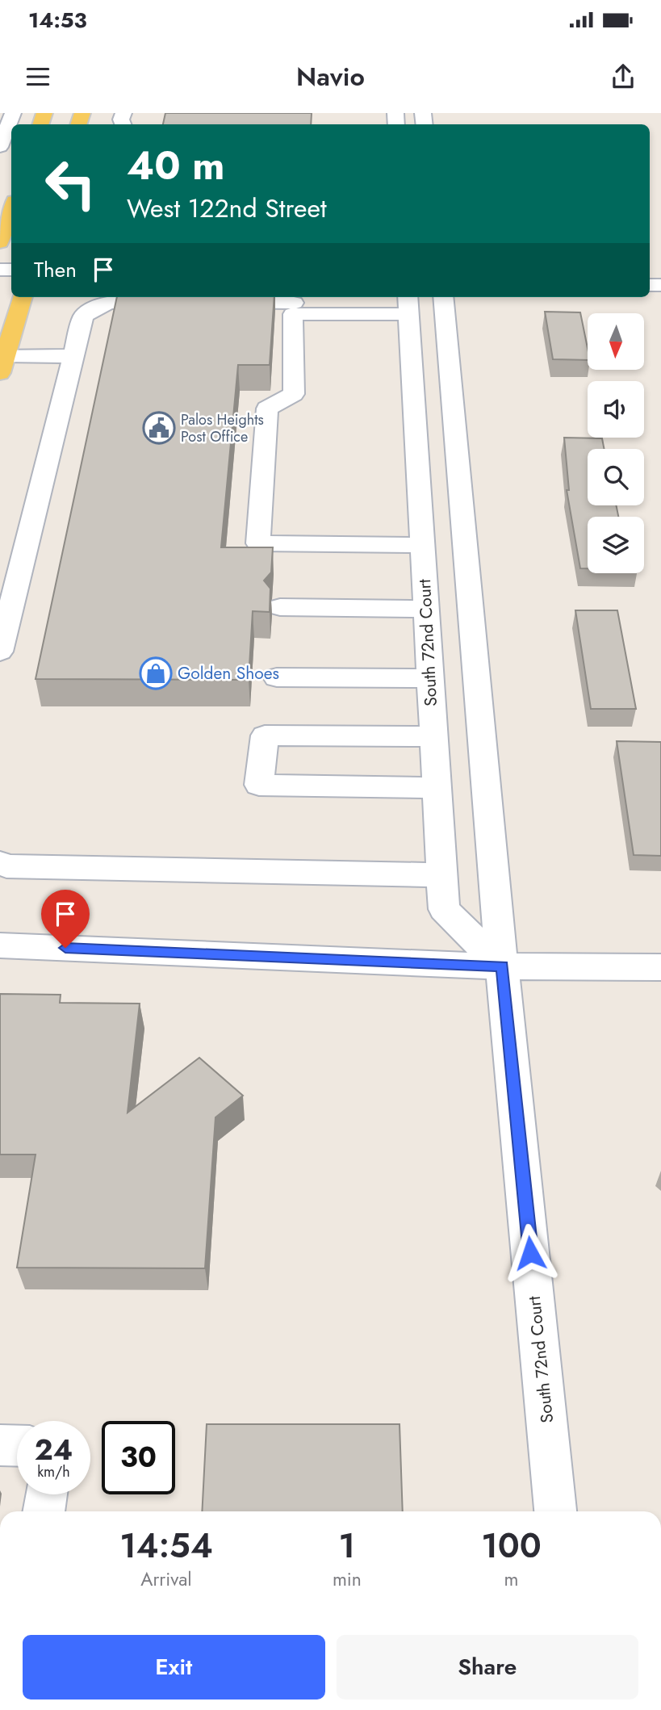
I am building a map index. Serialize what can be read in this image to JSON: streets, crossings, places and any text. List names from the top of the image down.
{
  "streets": {
    "street": ["South 72nd Court"]
  },
  "places": {
    "public building": ["Palos Heights Post Office"],
    "shop": ["Golden Shoes"]
  },
  "north": "bottom",
  "page": {
    "status": "14:53",
    "header": "Navio",
    "turn": ["40 m", "West 122nd Street"],
    "then": "Then",
    "speed": "24 km/h",
    "limit": "30",
    "eta": [
      "14:54",
      "Arrival",
      "1",
      "min",
      "100",
      "m"
    ],
    "buttons": ["Exit", "Share"]
  }
}
